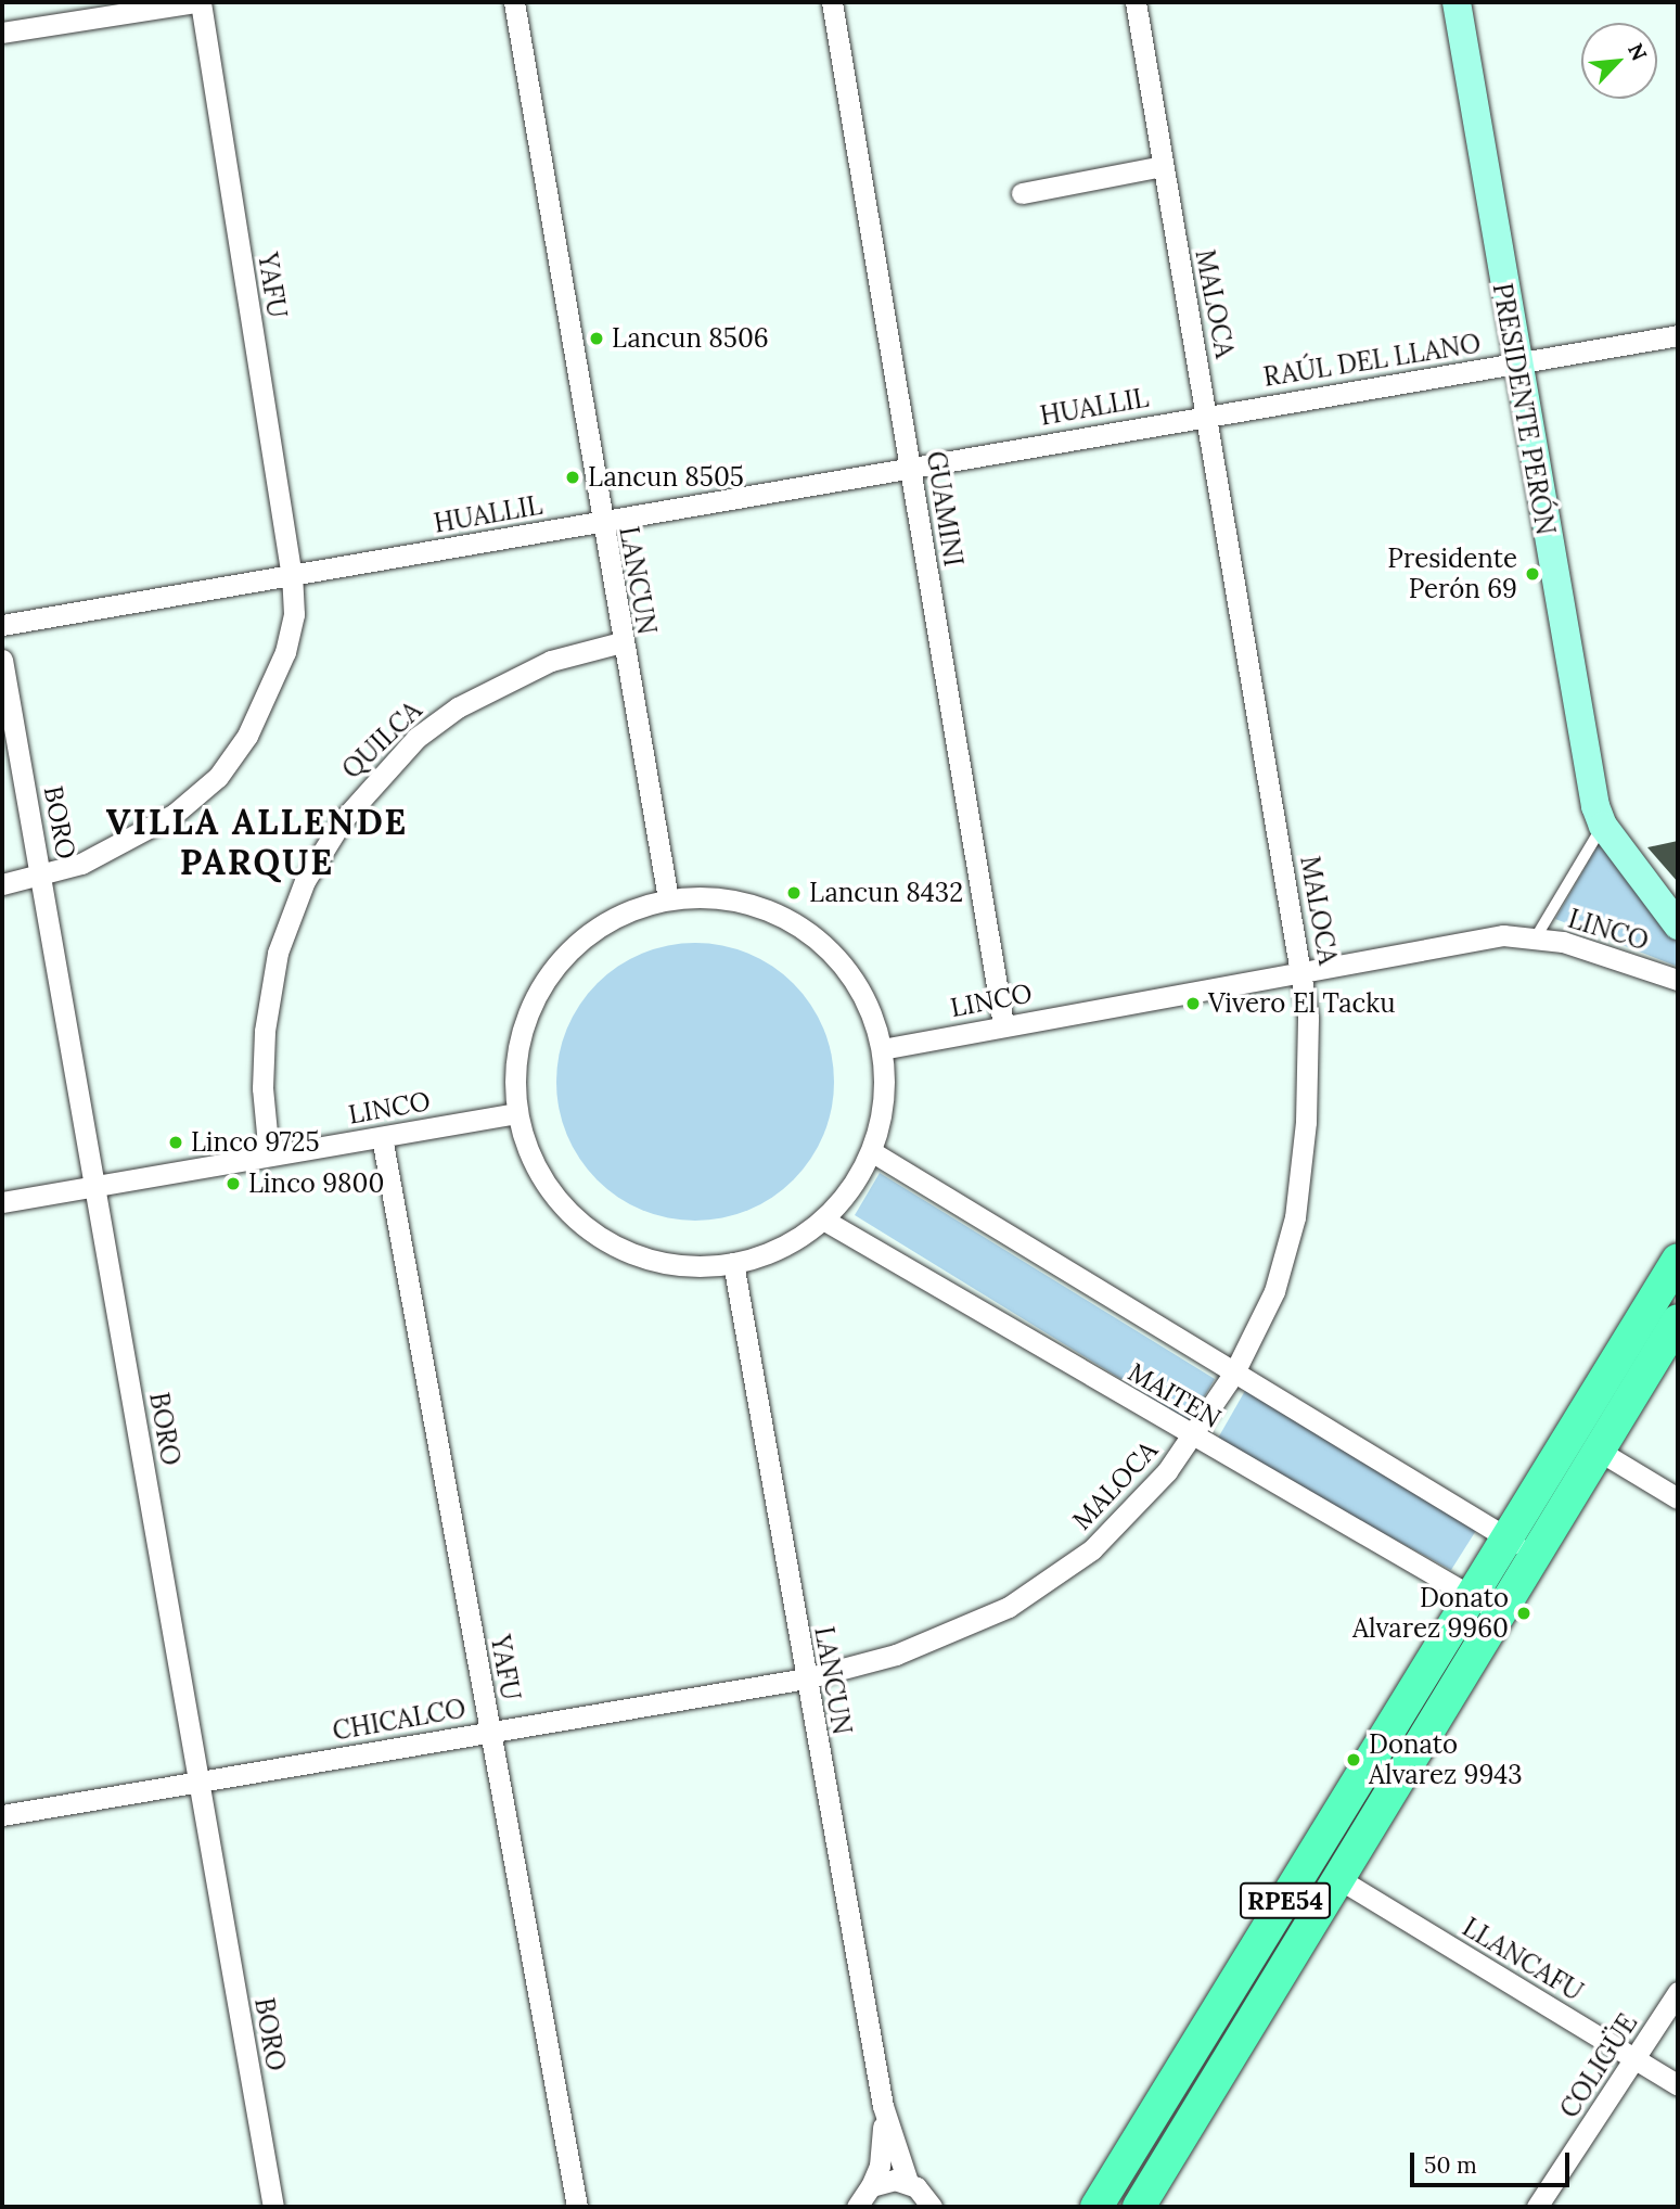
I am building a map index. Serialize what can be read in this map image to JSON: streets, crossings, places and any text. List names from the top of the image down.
{
  "streets": {
    "main road": ["PRESIDENTE PERÓN", "RPE54"],
    "street": [
      "YAFU",
      "MALOCA",
      "RAÚL DEL LLANO",
      "HUALLIL",
      "GUAMINI",
      "LANCUN",
      "QUILCA",
      "BORO",
      "LINCO",
      "MAITEN",
      "CHICALCO",
      "LLANCAFU",
      "COLIGÜE"
    ]
  },
  "crossings": [
    ["YAFU", "HUALLIL"],
    ["YAFU", "BORO"],
    ["YAFU", "LINCO"],
    ["YAFU", "CHICALCO"],
    ["MALOCA", "RAÚL DEL LLANO"],
    ["MALOCA", "HUALLIL"],
    ["MALOCA", "LANCUN"],
    ["MALOCA", "LINCO"],
    ["MALOCA", "MAITEN"],
    ["MALOCA", "CHICALCO"],
    ["RAÚL DEL LLANO", "HUALLIL"],
    ["RAÚL DEL LLANO", "PRESIDENTE PERÓN"],
    ["HUALLIL", "GUAMINI"],
    ["HUALLIL", "LANCUN"],
    ["GUAMINI", "LINCO"],
    ["LANCUN", "QUILCA"],
    ["LANCUN", "CHICALCO"],
    ["QUILCA", "LINCO"],
    ["BORO", "LINCO"],
    ["BORO", "CHICALCO"],
    ["MAITEN", "RPE54"],
    ["RPE54", "LLANCAFU"],
    ["LLANCAFU", "COLIGÜE"]
  ],
  "districts": ["VILLA ALLENDE PARQUE"],
  "places": [
    "Lancun 8506",
    "Lancun 8505",
    "Presidente Perón 69",
    "Lancun 8432",
    "Vivero El Tacku",
    "Linco 9725",
    "Linco 9800",
    "Donato Alvarez 9960",
    "Donato Alvarez 9943"
  ],
  "scale_bar": "50 m",
  "north": "top right"
}
